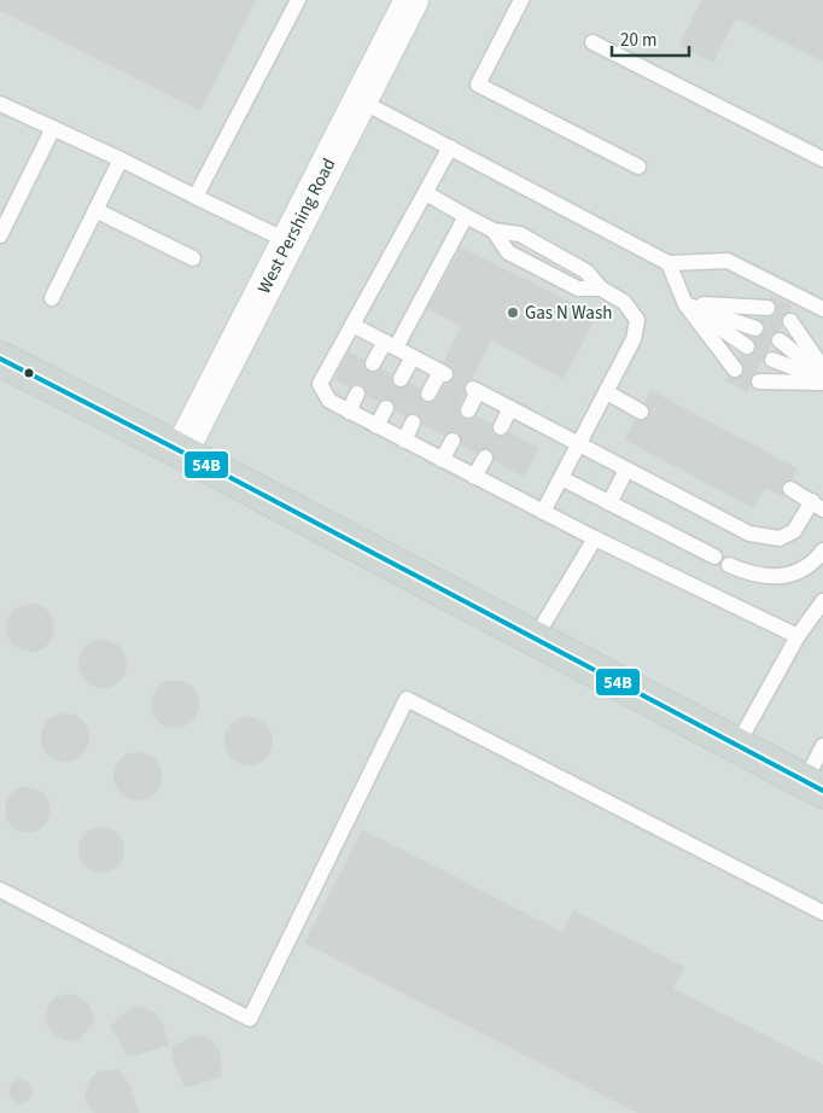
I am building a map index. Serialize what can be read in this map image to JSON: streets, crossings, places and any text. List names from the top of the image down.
{
  "streets": {
    "main road": ["West Pershing Road"]
  },
  "places": ["Gas N Wash"],
  "lines": ["transit line 54B"],
  "scale_bar": "20 m"
}
